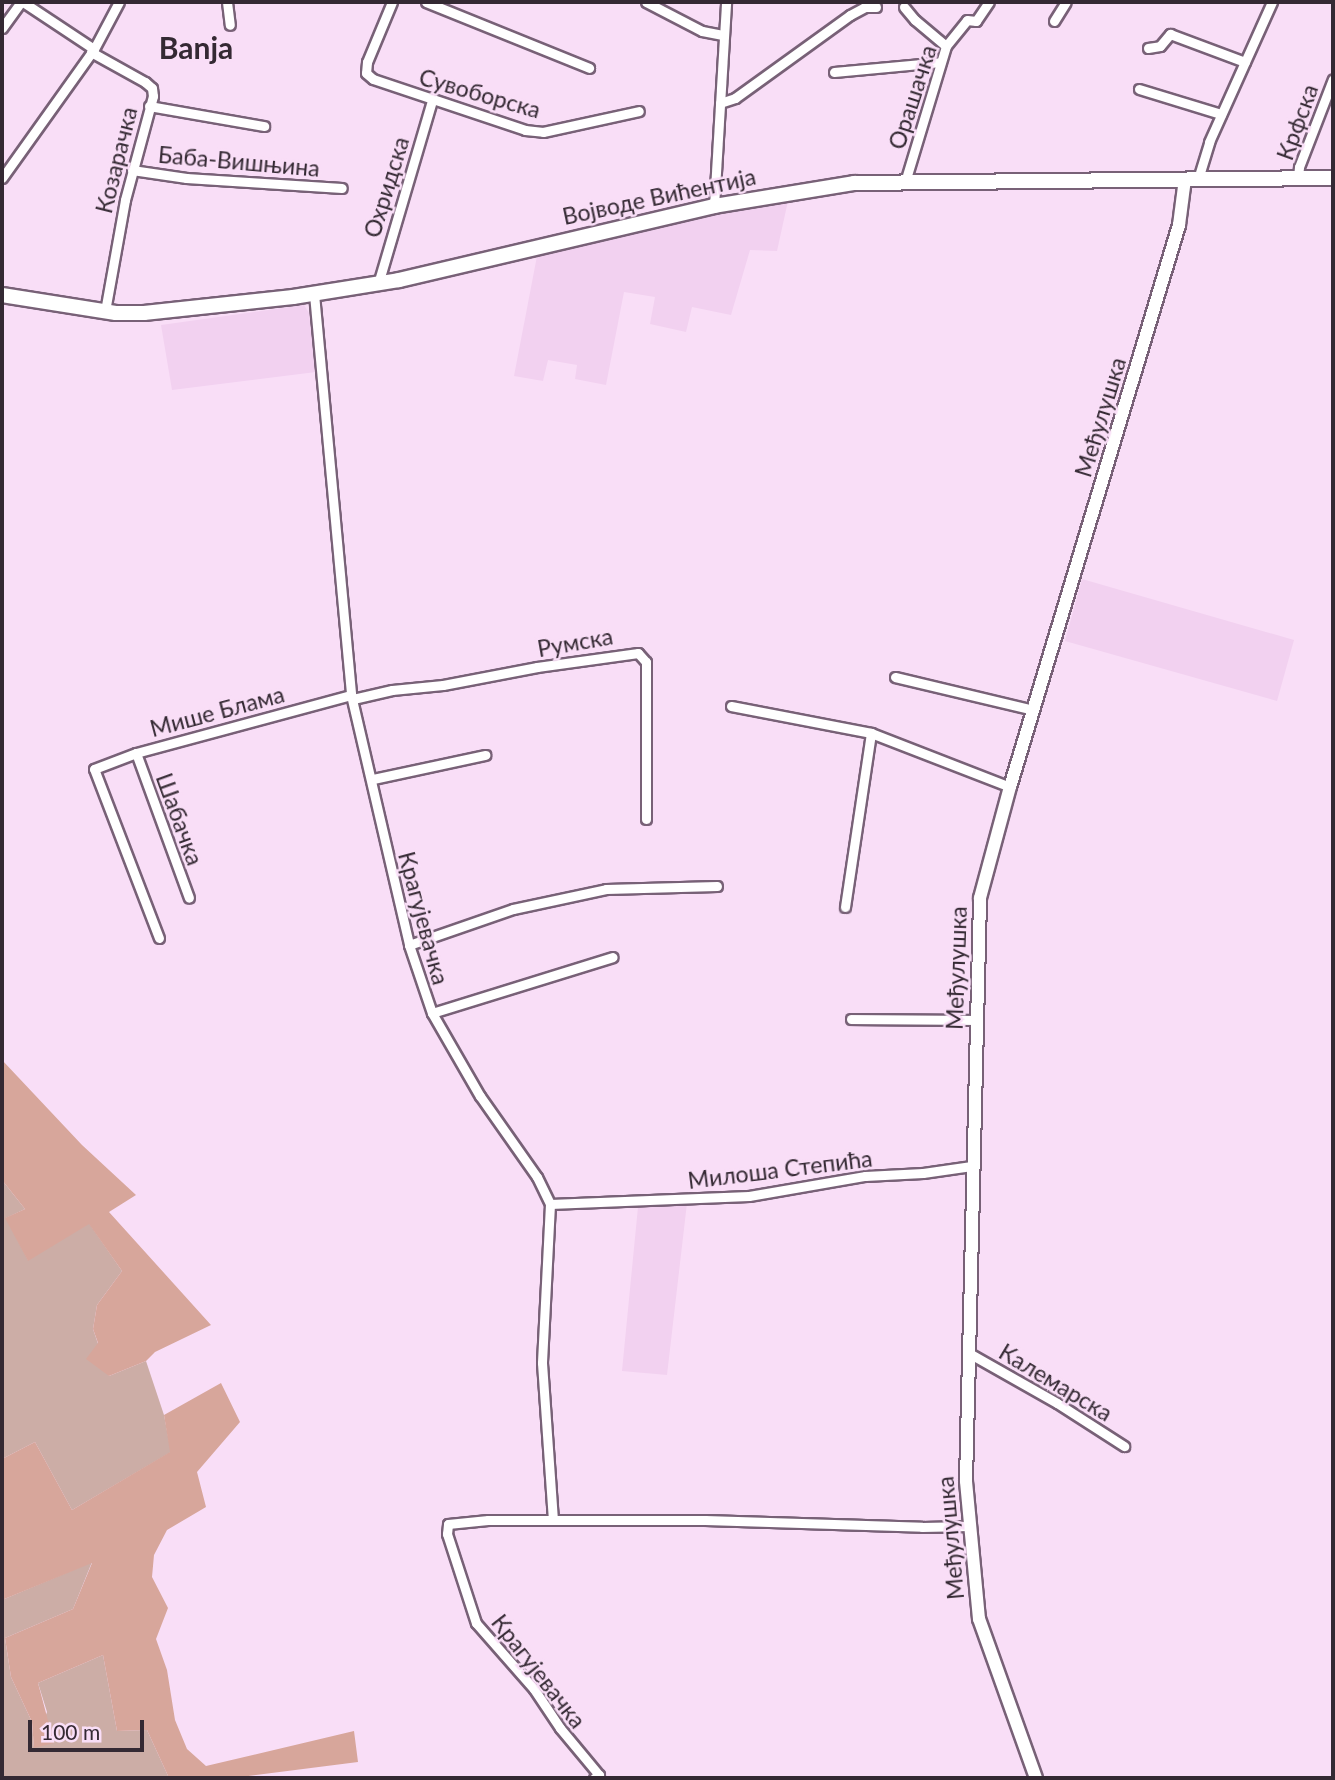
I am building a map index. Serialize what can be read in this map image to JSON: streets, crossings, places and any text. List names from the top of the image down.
{
  "streets": {
    "main road": ["Војводе Вићентија"],
    "street": [
      "Сувоборска",
      "Орашачка",
      "Крфска",
      "Козарачка",
      "Баба-Вишњина",
      "Охридска",
      "Међулушка",
      "Румска",
      "Мише Блама",
      "Шабачка",
      "Крагујевачка",
      "Милоша Степића",
      "Калемарска"
    ]
  },
  "crossings": [
    ["Сувоборска", "Охридска"],
    ["Орашачка", "Војводе Вићентија"],
    ["Крфска", "Војводе Вићентија"],
    ["Козарачка", "Баба-Вишњина"],
    ["Козарачка", "Војводе Вићентија"],
    ["Охридска", "Војводе Вићентија"],
    ["Војводе Вићентија", "Међулушка"],
    ["Војводе Вићентија", "Крагујевачка"],
    ["Међулушка", "Крагујевачка"],
    ["Међулушка", "Милоша Степића"],
    ["Међулушка", "Калемарска"],
    ["Румска", "Мише Блама"],
    ["Румска", "Крагујевачка"],
    ["Мише Блама", "Шабачка"],
    ["Мише Блама", "Крагујевачка"],
    ["Крагујевачка", "Милоша Степића"]
  ],
  "districts": ["Banja"],
  "scale_bar": "100 m"
}
